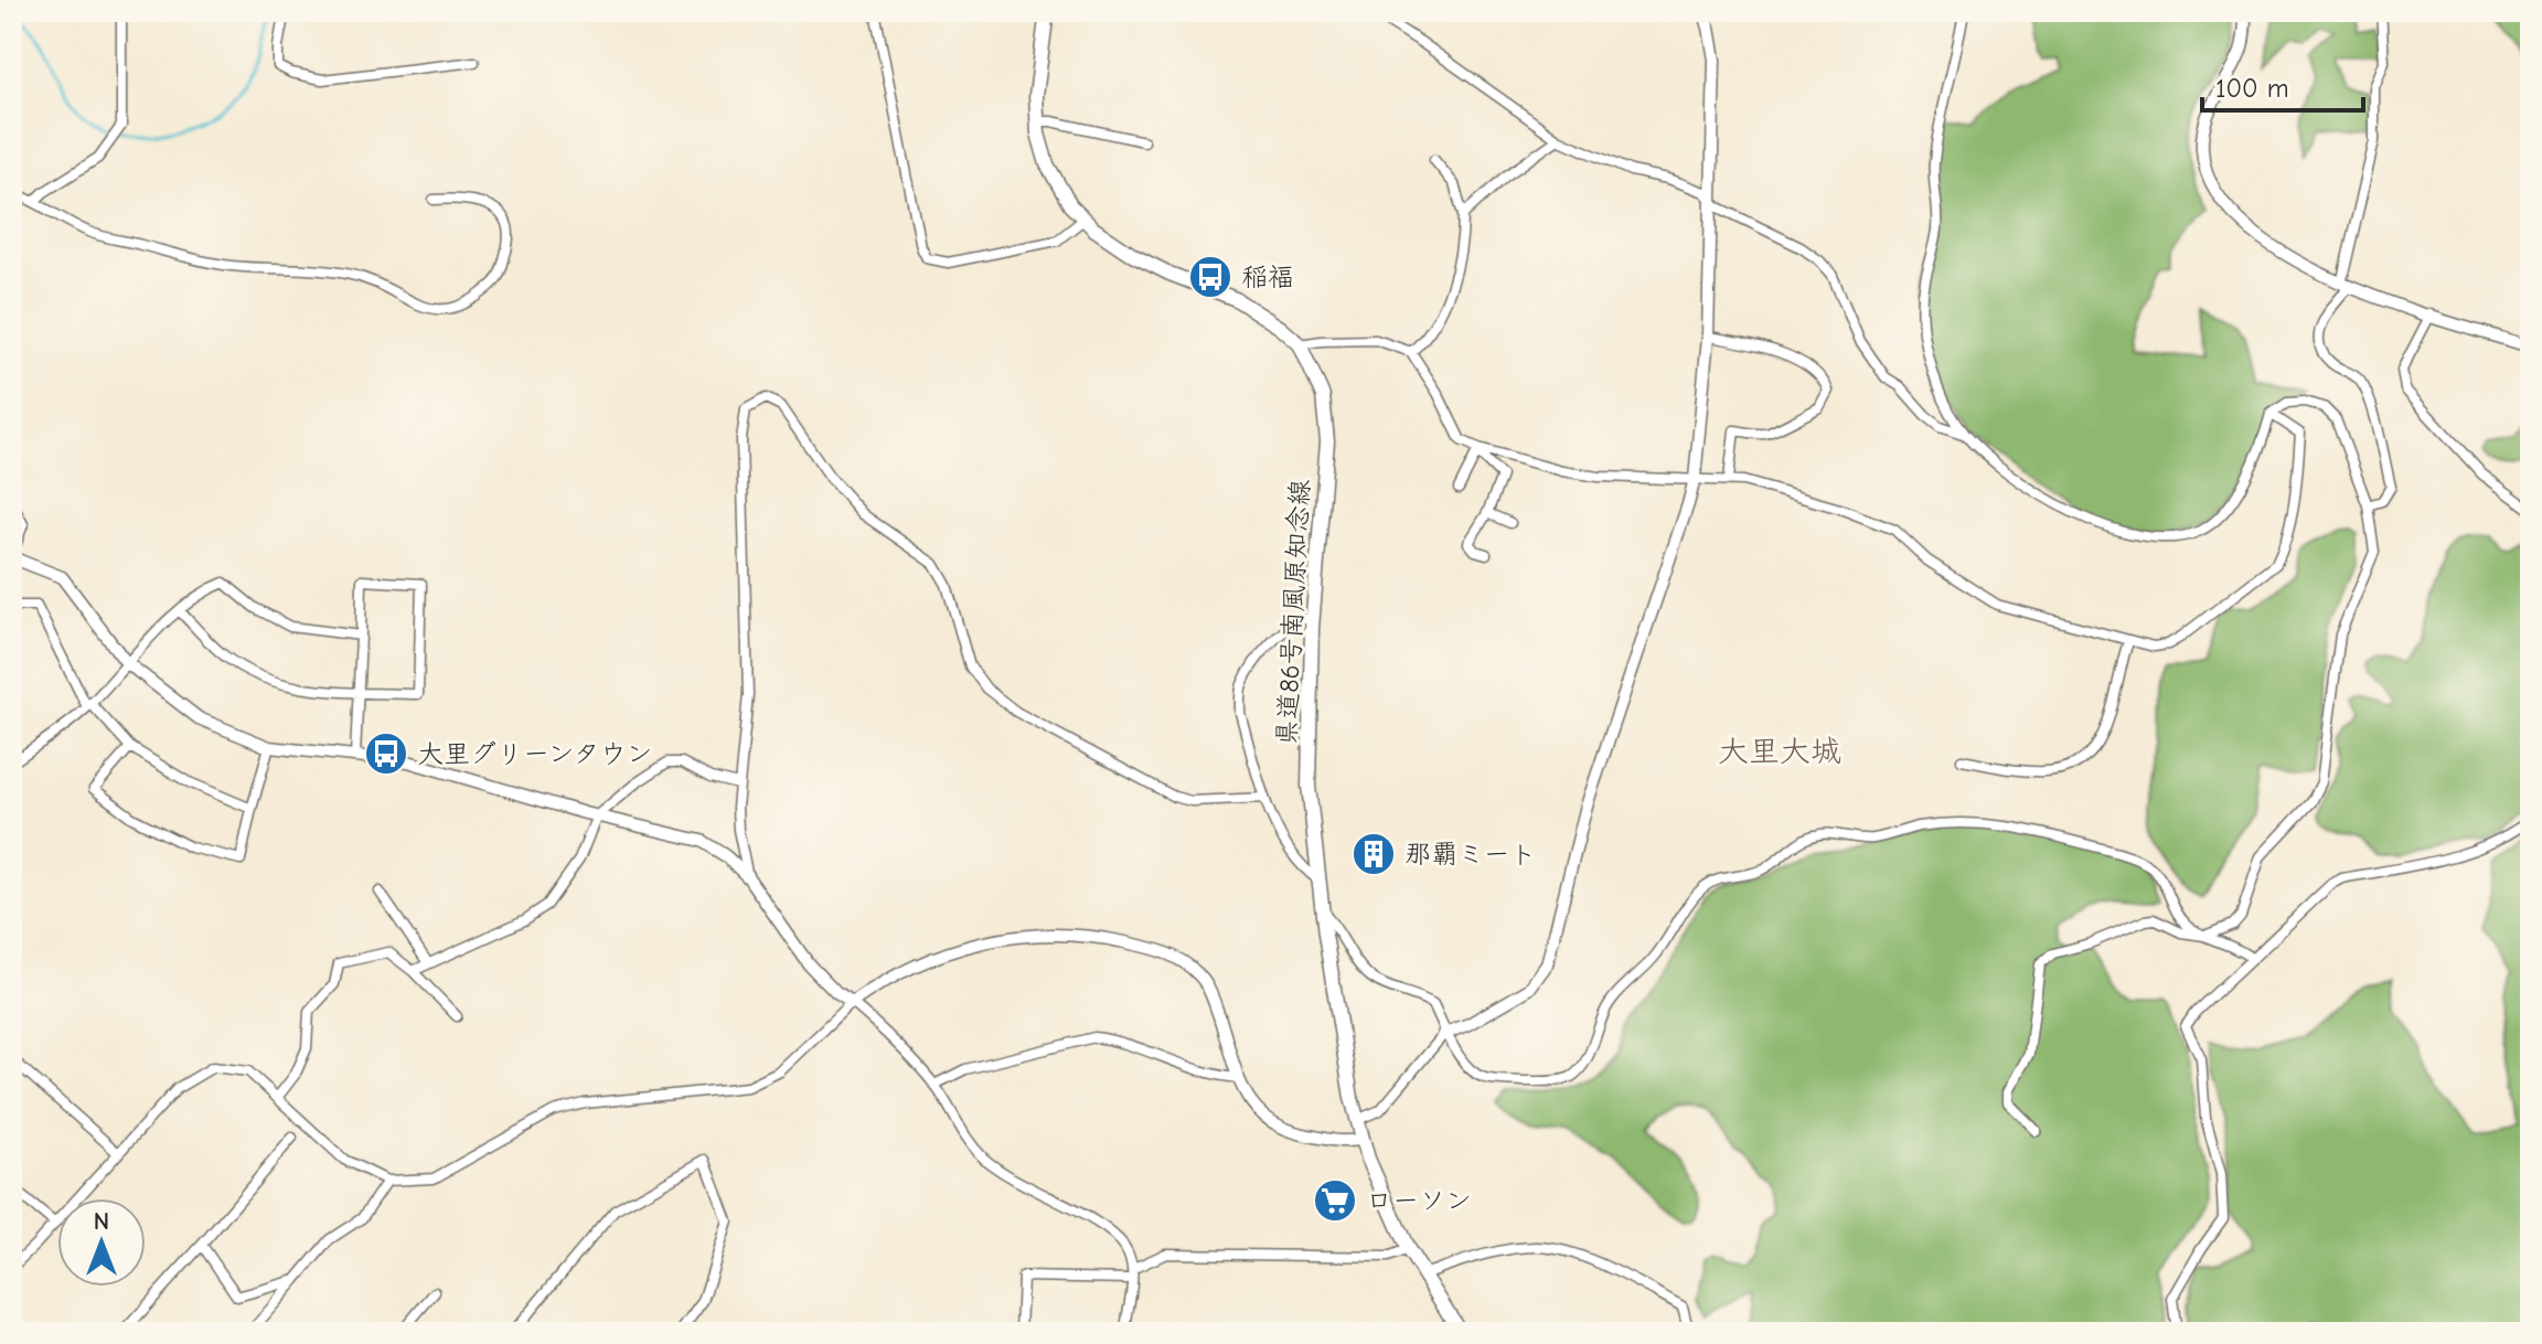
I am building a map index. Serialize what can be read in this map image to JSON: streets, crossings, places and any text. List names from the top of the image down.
{
  "streets": {
    "main road": ["県道86号南風原知念線"]
  },
  "districts": ["大里大城"],
  "places": {
    "bus stop": ["稲福", "大里グリーンタウン"],
    "building": ["那覇ミート"],
    "supermarket": ["ローソン"]
  },
  "scale_bar": "100 m",
  "north": "top"
}
